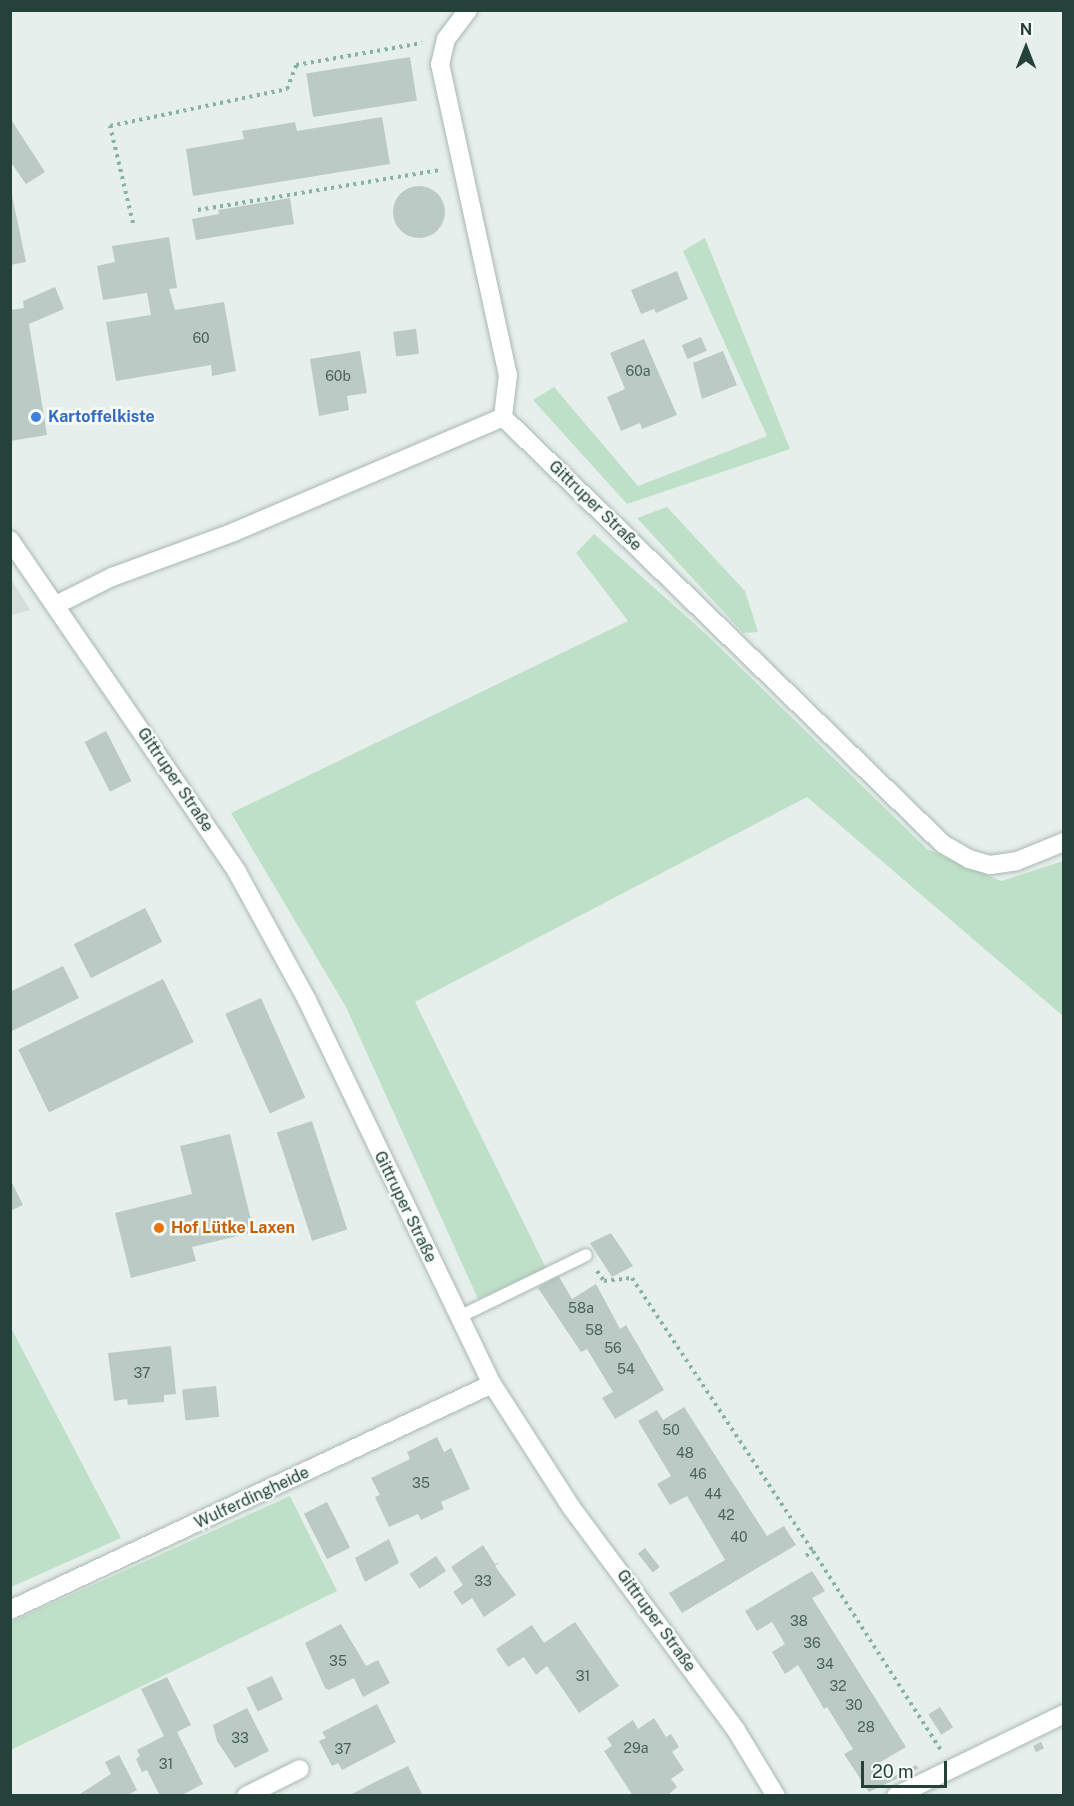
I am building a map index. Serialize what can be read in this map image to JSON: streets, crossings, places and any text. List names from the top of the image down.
{
  "streets": {
    "street": ["Gittruper Straße", "Wulferdingheide"]
  },
  "crossings": [
    ["Gittruper Straße", "Wulferdingheide"]
  ],
  "places": ["Kartoffelkiste", "Hof Lütke Laxen"],
  "house_numbers": [
    "60",
    "60a",
    "60b",
    "58a",
    "58",
    "56",
    "54",
    "37",
    "50",
    "48",
    "46",
    "35",
    "44",
    "42",
    "40",
    "33",
    "38",
    "36",
    "35",
    "34",
    "31",
    "32",
    "30",
    "28",
    "33",
    "29a",
    "37",
    "31"
  ],
  "scale_bar": "20 m",
  "north": "top"
}
